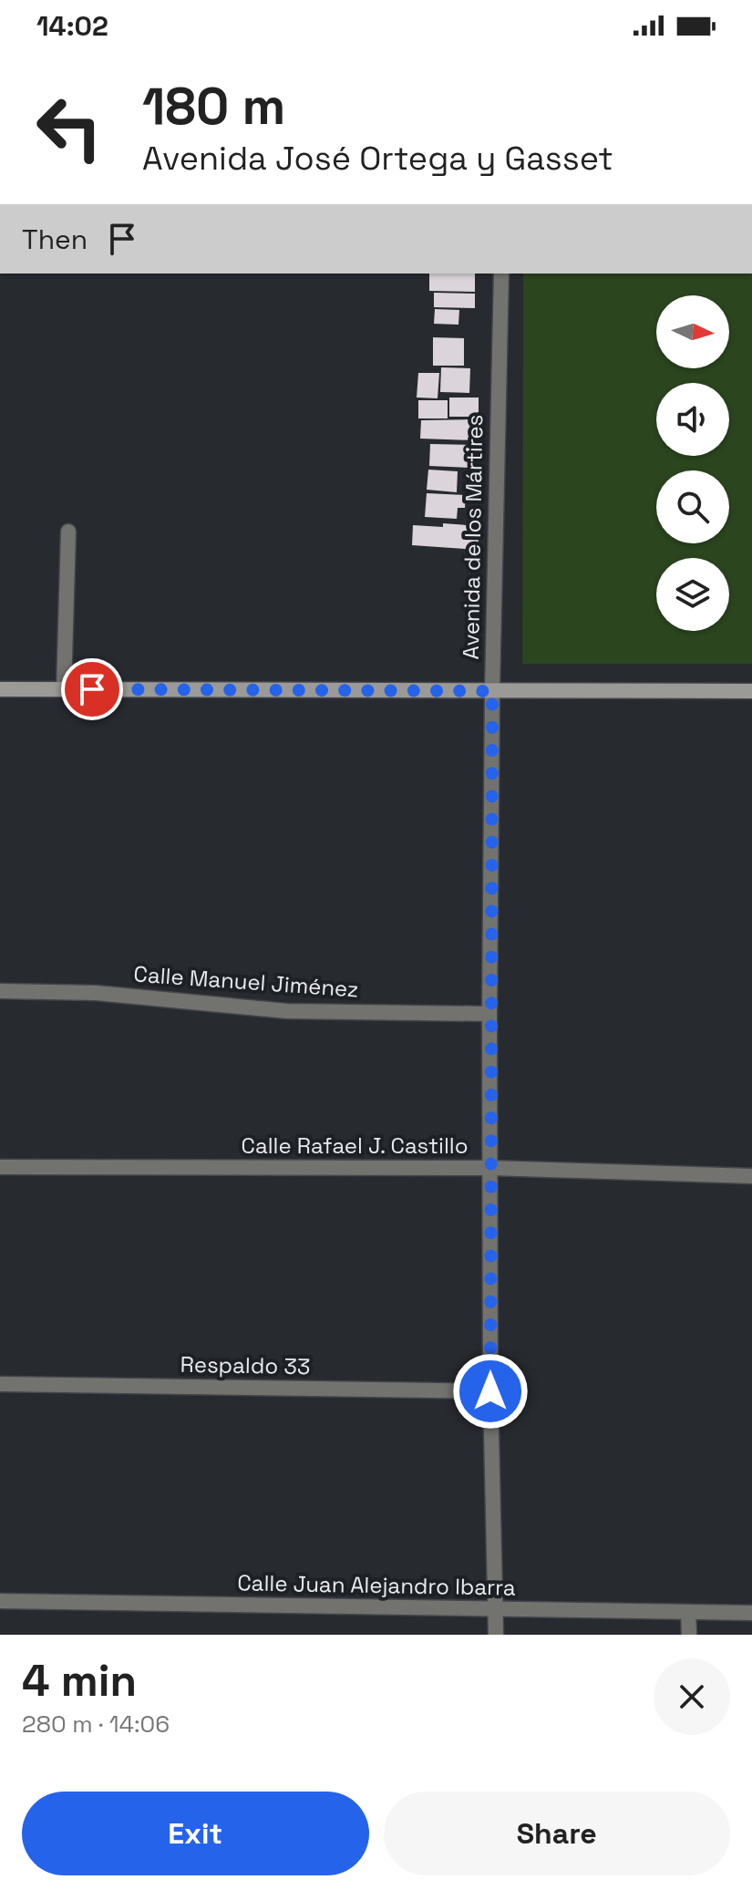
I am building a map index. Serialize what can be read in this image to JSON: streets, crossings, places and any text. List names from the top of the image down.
{
  "streets": {
    "street": [
      "Avenida de los Mártires",
      "Calle Manuel Jiménez",
      "Calle Rafael J. Castillo",
      "Respaldo 33",
      "Calle Juan Alejandro lbarra"
    ]
  },
  "crossings": [
    ["Avenida de los Mártires", "Calle Manuel Jiménez"],
    ["Avenida de los Mártires", "Calle Rafael J. Castillo"],
    ["Avenida de los Mártires", "Respaldo 33"],
    ["Avenida de los Mártires", "Calle Juan Alejandro lbarra"]
  ],
  "north": "right",
  "page": {
    "status": "14:02",
    "turn": ["180 m", "Avenida José Ortega y Gasset"],
    "then": "Then",
    "heading": ["4 min", "280 m · 14:06"],
    "buttons": ["Exit", "Share"]
  }
}
